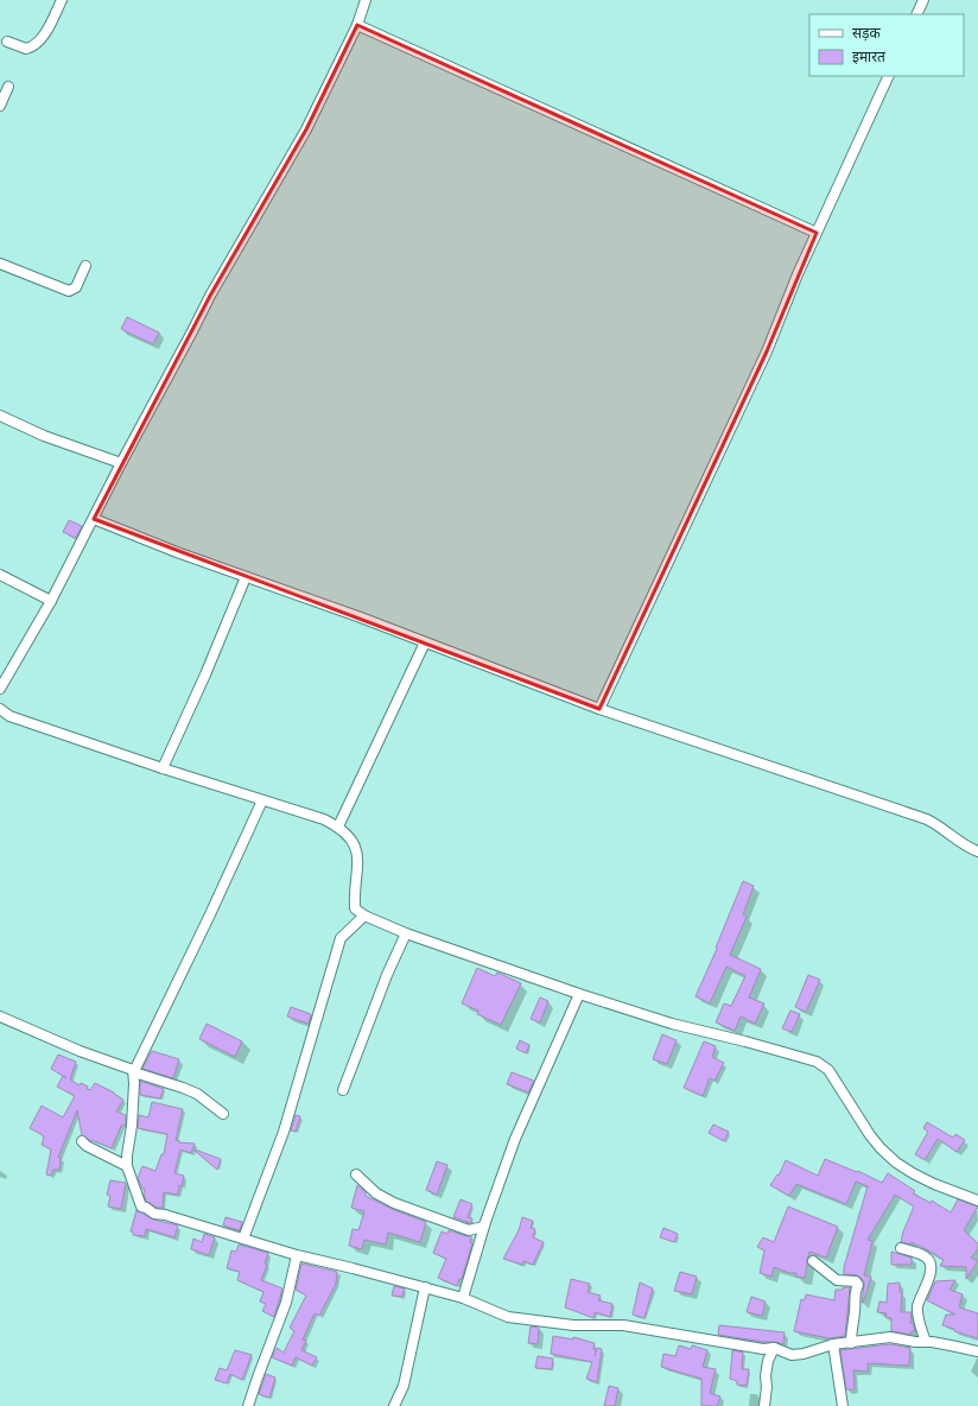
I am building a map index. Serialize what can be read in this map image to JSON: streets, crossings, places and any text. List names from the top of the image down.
{
  "legend": ["सड़क", "इमारत"]
}
